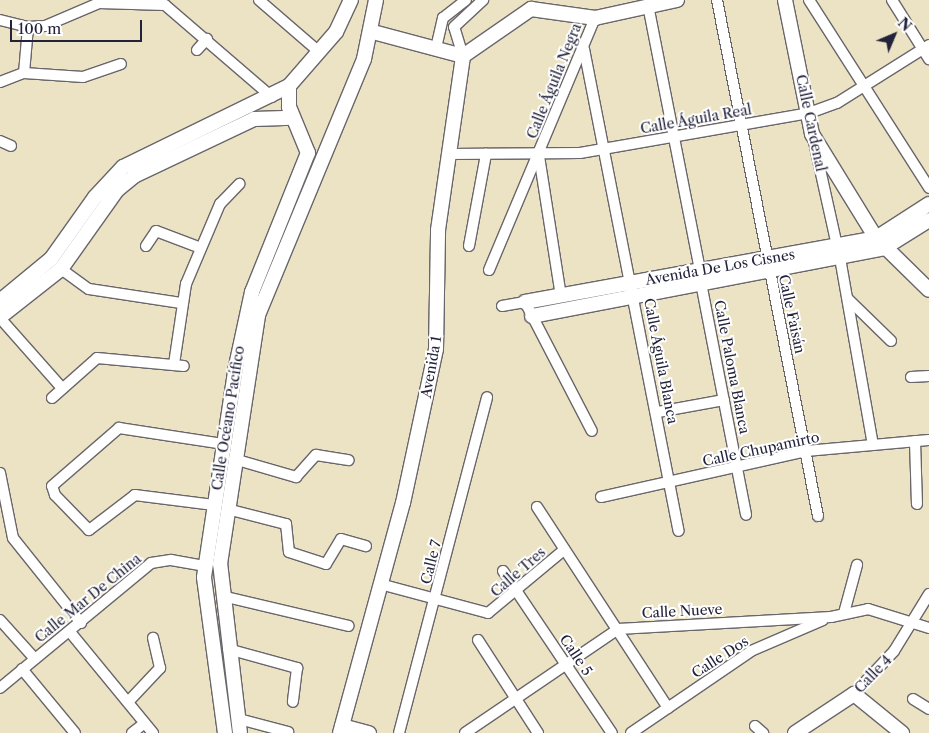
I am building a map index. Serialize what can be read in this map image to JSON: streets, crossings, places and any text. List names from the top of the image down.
{
  "streets": {
    "street": [
      "Calle Águila Negra",
      "Calle Águila Real",
      "Calle Cardenal",
      "Avenida De Los Cisnes",
      "Calle Faisán",
      "Calle Águila Blanca",
      "Avenida 1",
      "Calle Paloma Blanca",
      "Calle Océano Pacífico",
      "Calle Chupamirto",
      "Calle 7",
      "Calle Tres",
      "Calle Mar De China",
      "Calle Nueve",
      "Calle 5",
      "Calle Dos",
      "Calle 4"
    ]
  },
  "crossings": [
    ["Calle Águila Negra", "Calle Águila Real"],
    ["Calle Águila Negra", "Avenida De Los Cisnes"],
    ["Calle Águila Negra", "Calle Águila Blanca"],
    ["Calle Águila Real", "Calle Cardenal"],
    ["Calle Águila Real", "Calle Faisán"],
    ["Calle Águila Real", "Calle Águila Blanca"],
    ["Calle Águila Real", "Avenida 1"],
    ["Calle Águila Real", "Calle Paloma Blanca"],
    ["Calle Cardenal", "Avenida De Los Cisnes"],
    ["Calle Cardenal", "Calle Chupamirto"],
    ["Avenida De Los Cisnes", "Calle Faisán"],
    ["Avenida De Los Cisnes", "Calle Águila Blanca"],
    ["Avenida De Los Cisnes", "Calle Paloma Blanca"],
    ["Calle Faisán", "Calle Chupamirto"],
    ["Calle Águila Blanca", "Calle Chupamirto"],
    ["Calle Paloma Blanca", "Calle Chupamirto"],
    ["Calle Océano Pacífico", "Calle Mar De China"],
    ["Calle 7", "Calle Tres"],
    ["Calle Tres", "Calle 5"],
    ["Calle Nueve", "Calle Dos"],
    ["Calle Nueve", "Calle 4"]
  ],
  "scale_bar": "100 m",
  "north": "top right"
}
